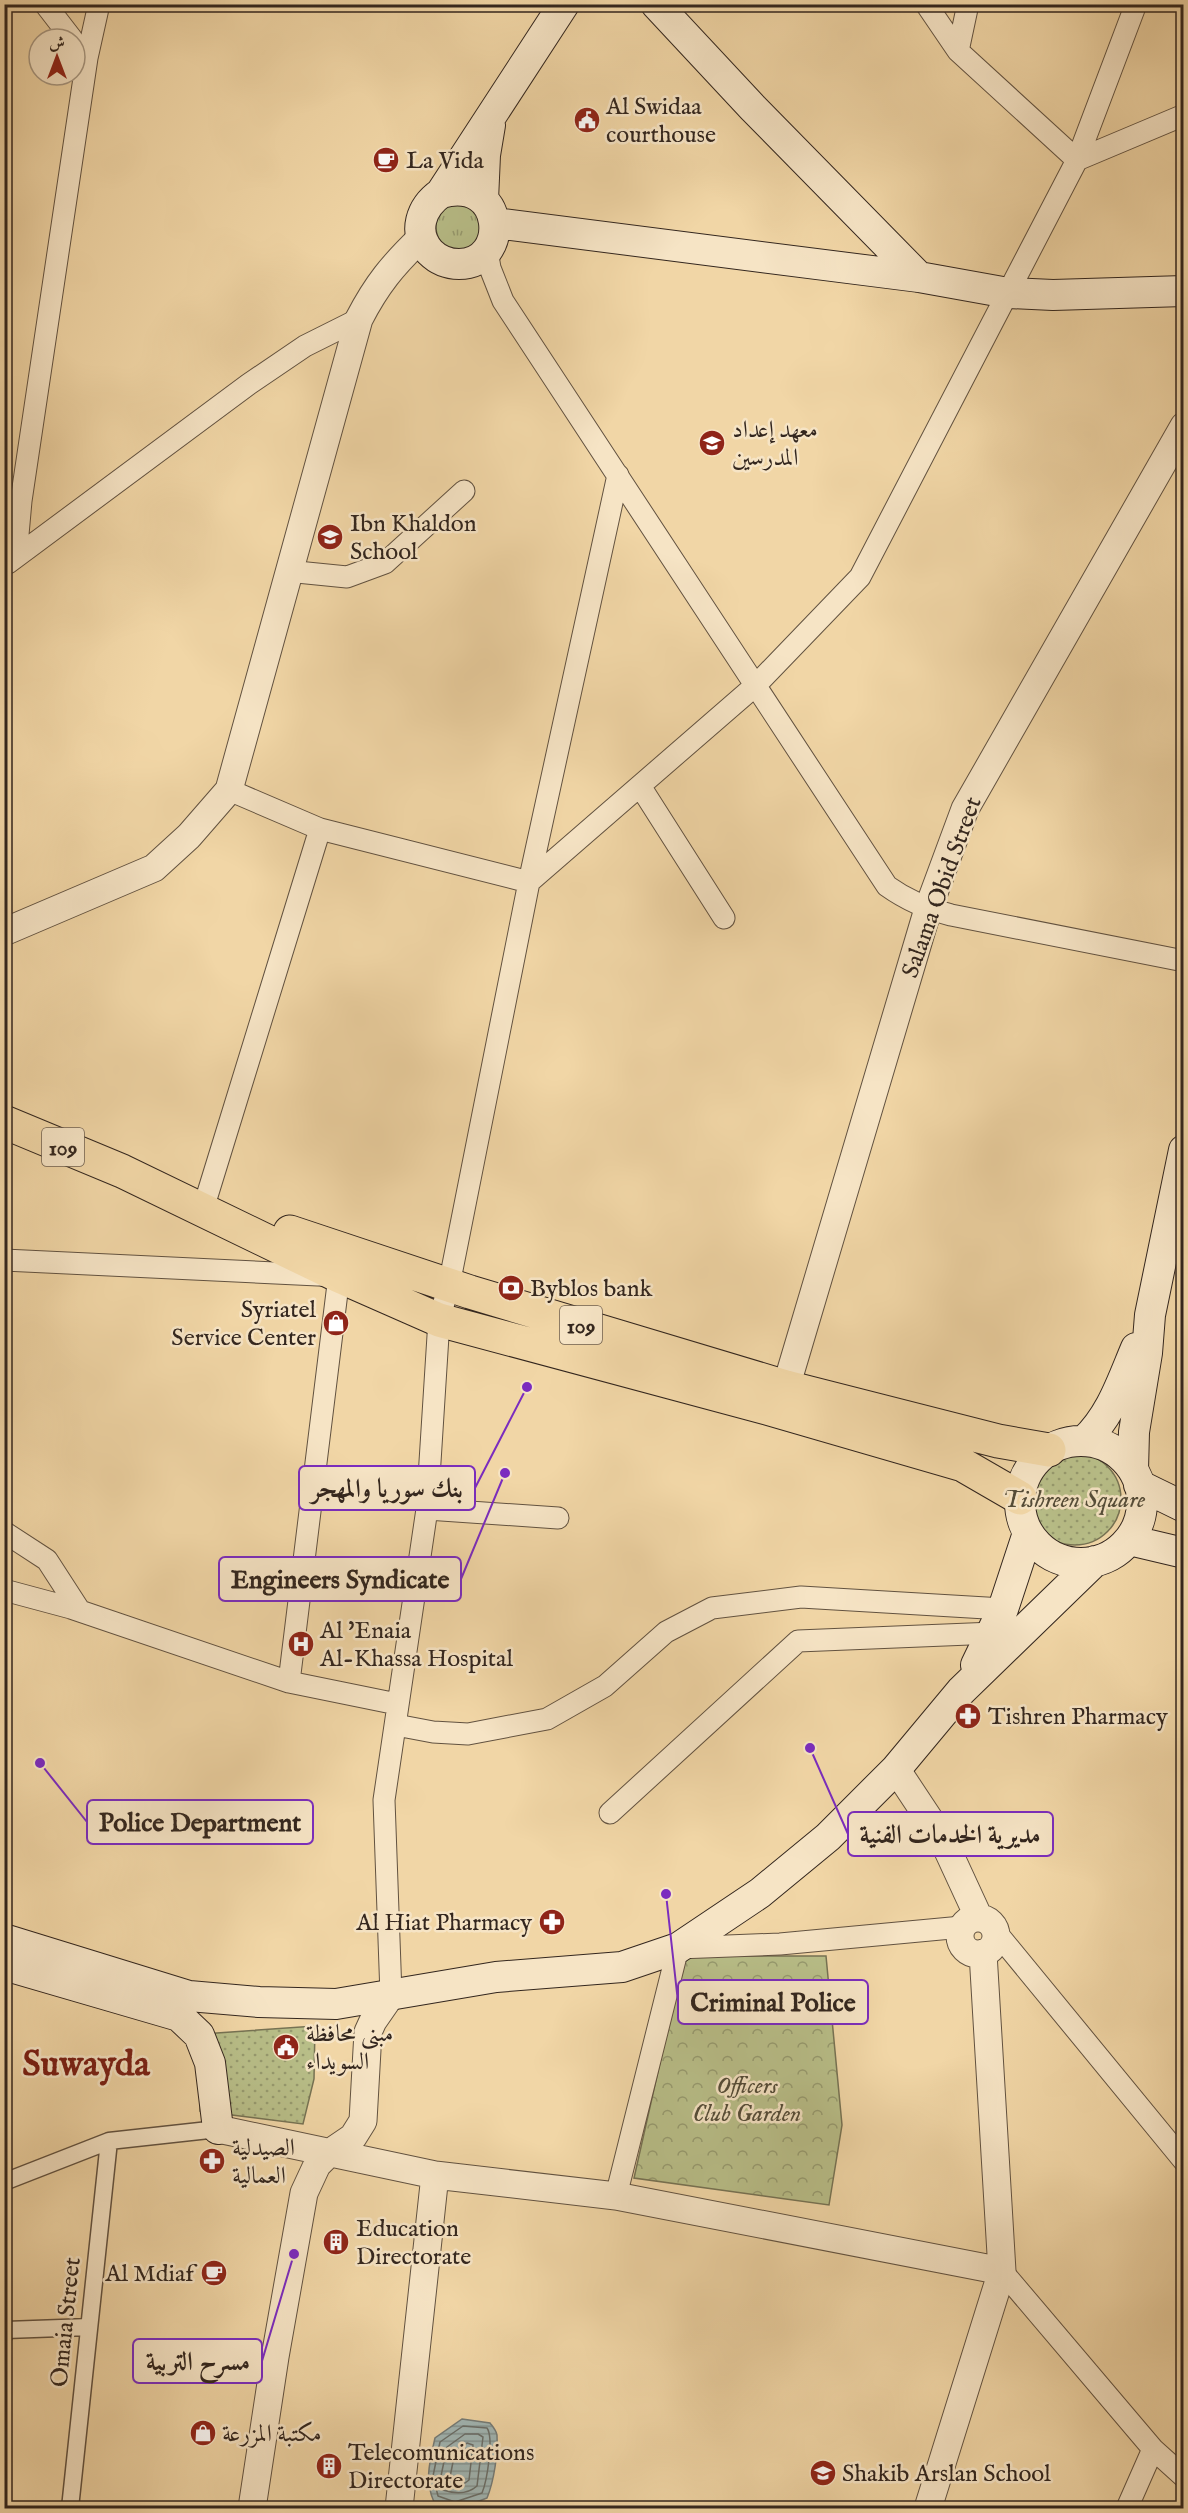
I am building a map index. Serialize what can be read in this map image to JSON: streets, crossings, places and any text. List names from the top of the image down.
{
  "streets": {
    "main road": ["109"],
    "street": ["Salama Obid Street", "Omaia Street"]
  },
  "crossings": [
    ["Salama Obid Street", "109"]
  ],
  "districts": ["Suwayda"],
  "parks": ["Tishreen Square", "Officers Club Garden"],
  "places": {
    "public building": ["Al Swidaa courthouse", "مبنى محافظة السويداء"],
    "cafe": ["La Vida", "Al Mdiaf"],
    "school or university": ["معهد إعداد المدرسين", "Ibn Khaldon School", "Shakib Arslan School"],
    "bank": ["Byblos bank"],
    "shop": ["Syriatel Service Center", "مكتبة المزرعة"],
    "other": [
      "بنك سوريا والمهجر",
      "Engineers Syndicate",
      "مديرية الخدمات الفنية",
      "Police Department",
      "Criminal Police",
      "مسرح التربية"
    ],
    "hospital": ["Al 'Enaia Al-Khassa Hospital"],
    "pharmacy": ["Tishren Pharmacy", "Al Hiat Pharmacy", "الصيدلية العمالية"],
    "building": ["Education Directorate", "Telecomunications Directorate"]
  },
  "north": "top"
}
